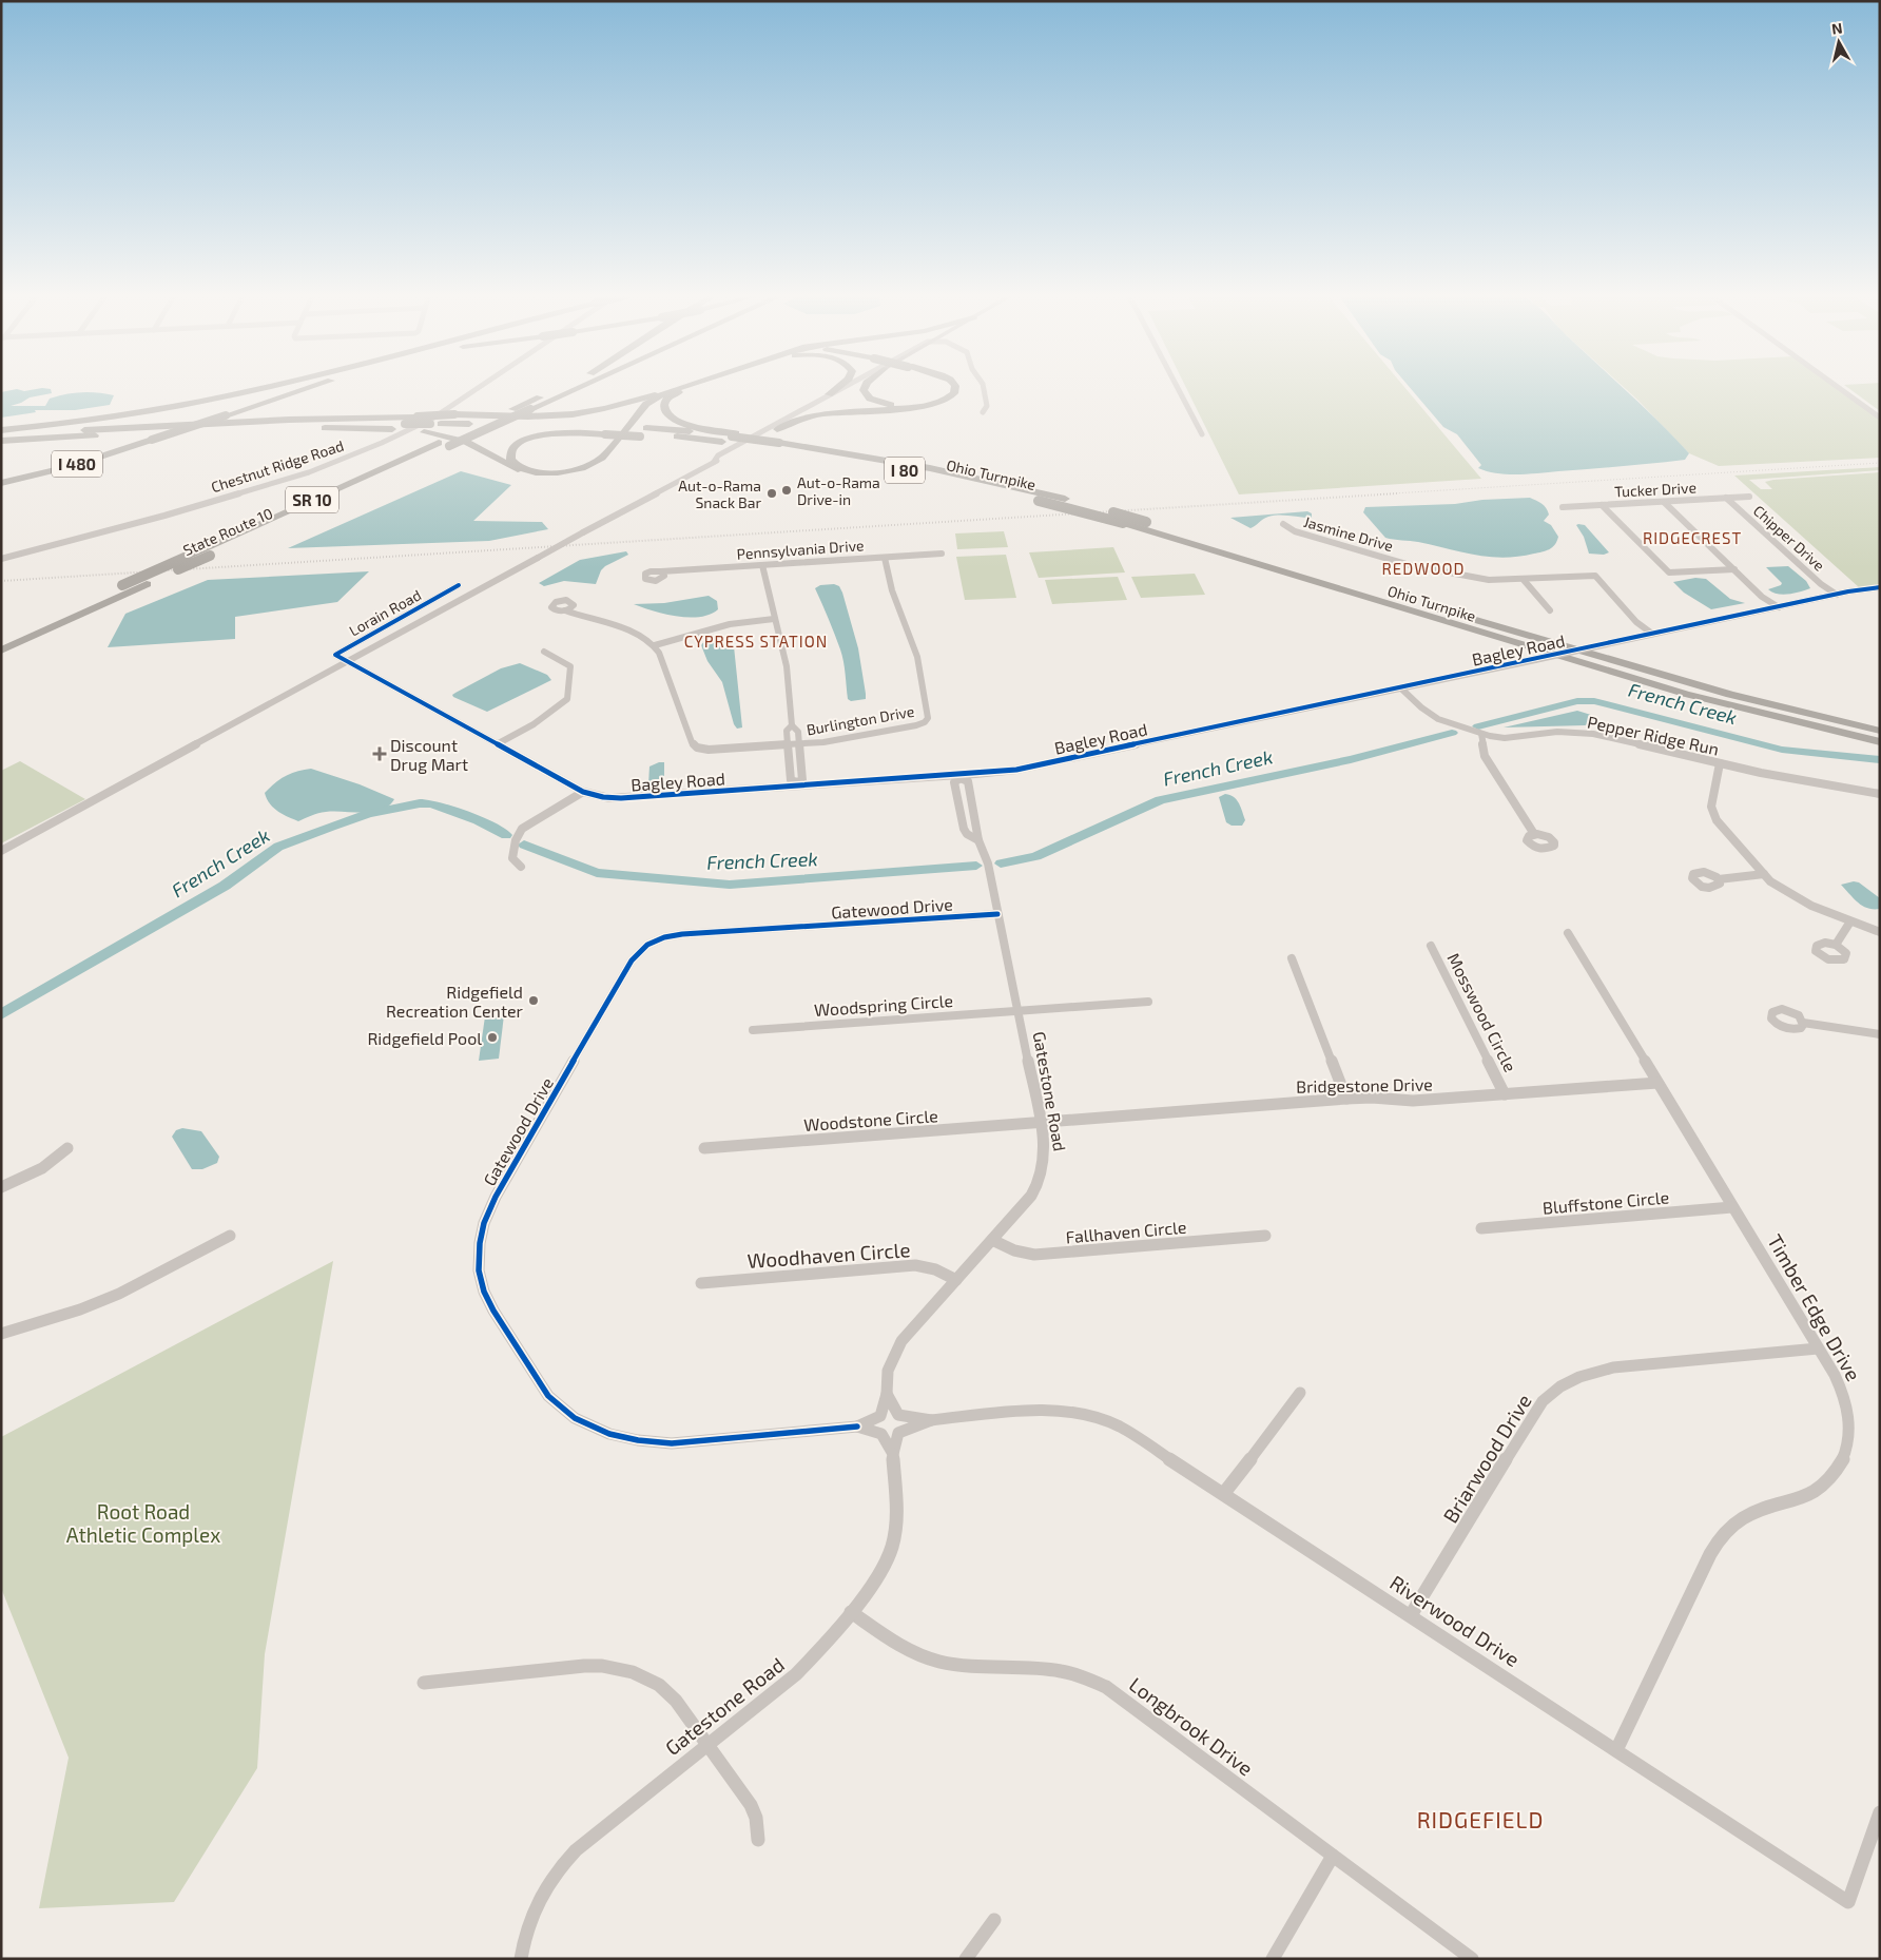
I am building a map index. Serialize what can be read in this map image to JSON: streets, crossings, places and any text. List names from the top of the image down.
{
  "streets": {
    "highway": [
      "I 480",
      "I 80",
      "Ohio Turnpike",
      "SR 10",
      "State Route 10"
    ],
    "street": [
      "Chestnut Ridge Road",
      "Tucker Drive",
      "Jasmine Drive",
      "Chipper Drive",
      "Pennsylvania Drive",
      "Lorain Road",
      "Bagley Road",
      "Burlington Drive",
      "Pepper Ridge Run",
      "Gatewood Drive",
      "Woodspring Circle",
      "Mosswood Circle",
      "Bridgestone Drive",
      "Gatestone Road",
      "Woodstone Circle",
      "Bluffstone Circle",
      "Fallhaven Circle",
      "Woodhaven Circle",
      "Timber Edge Drive",
      "Briarwood Drive",
      "Riverwood Drive",
      "Longbrook Drive"
    ]
  },
  "crossings": [
    ["Tucker Drive", "Chipper Drive"],
    ["Jasmine Drive", "Bagley Road"],
    ["Chipper Drive", "Bagley Road"],
    ["Pennsylvania Drive", "Burlington Drive"],
    ["Lorain Road", "Bagley Road"],
    ["Bagley Road", "Pepper Ridge Run"],
    ["Bagley Road", "Gatestone Road"],
    ["Gatewood Drive", "Gatestone Road"],
    ["Gatewood Drive", "Riverwood Drive"],
    ["Woodspring Circle", "Gatestone Road"],
    ["Mosswood Circle", "Bridgestone Drive"],
    ["Bridgestone Drive", "Gatestone Road"],
    ["Bridgestone Drive", "Woodstone Circle"],
    ["Bridgestone Drive", "Timber Edge Drive"],
    ["Gatestone Road", "Woodstone Circle"],
    ["Gatestone Road", "Fallhaven Circle"],
    ["Gatestone Road", "Woodhaven Circle"],
    ["Gatestone Road", "Riverwood Drive"],
    ["Gatestone Road", "Longbrook Drive"],
    ["Bluffstone Circle", "Timber Edge Drive"],
    ["Timber Edge Drive", "Briarwood Drive"],
    ["Timber Edge Drive", "Riverwood Drive"],
    ["Briarwood Drive", "Riverwood Drive"]
  ],
  "districts": [
    "RIDGECREST",
    "REDWOOD",
    "CYPRESS STATION",
    "RIDGEFIELD"
  ],
  "water": ["French Creek"],
  "parks": ["Root Road Athletic Complex"],
  "places": {
    "other": [
      "Aut-o-Rama Drive-in",
      "Aut-o-Rama Snack Bar",
      "Ridgefield Recreation Center",
      "Ridgefield Pool"
    ],
    "health": ["Discount Drug Mart"]
  },
  "north": "top"
}
